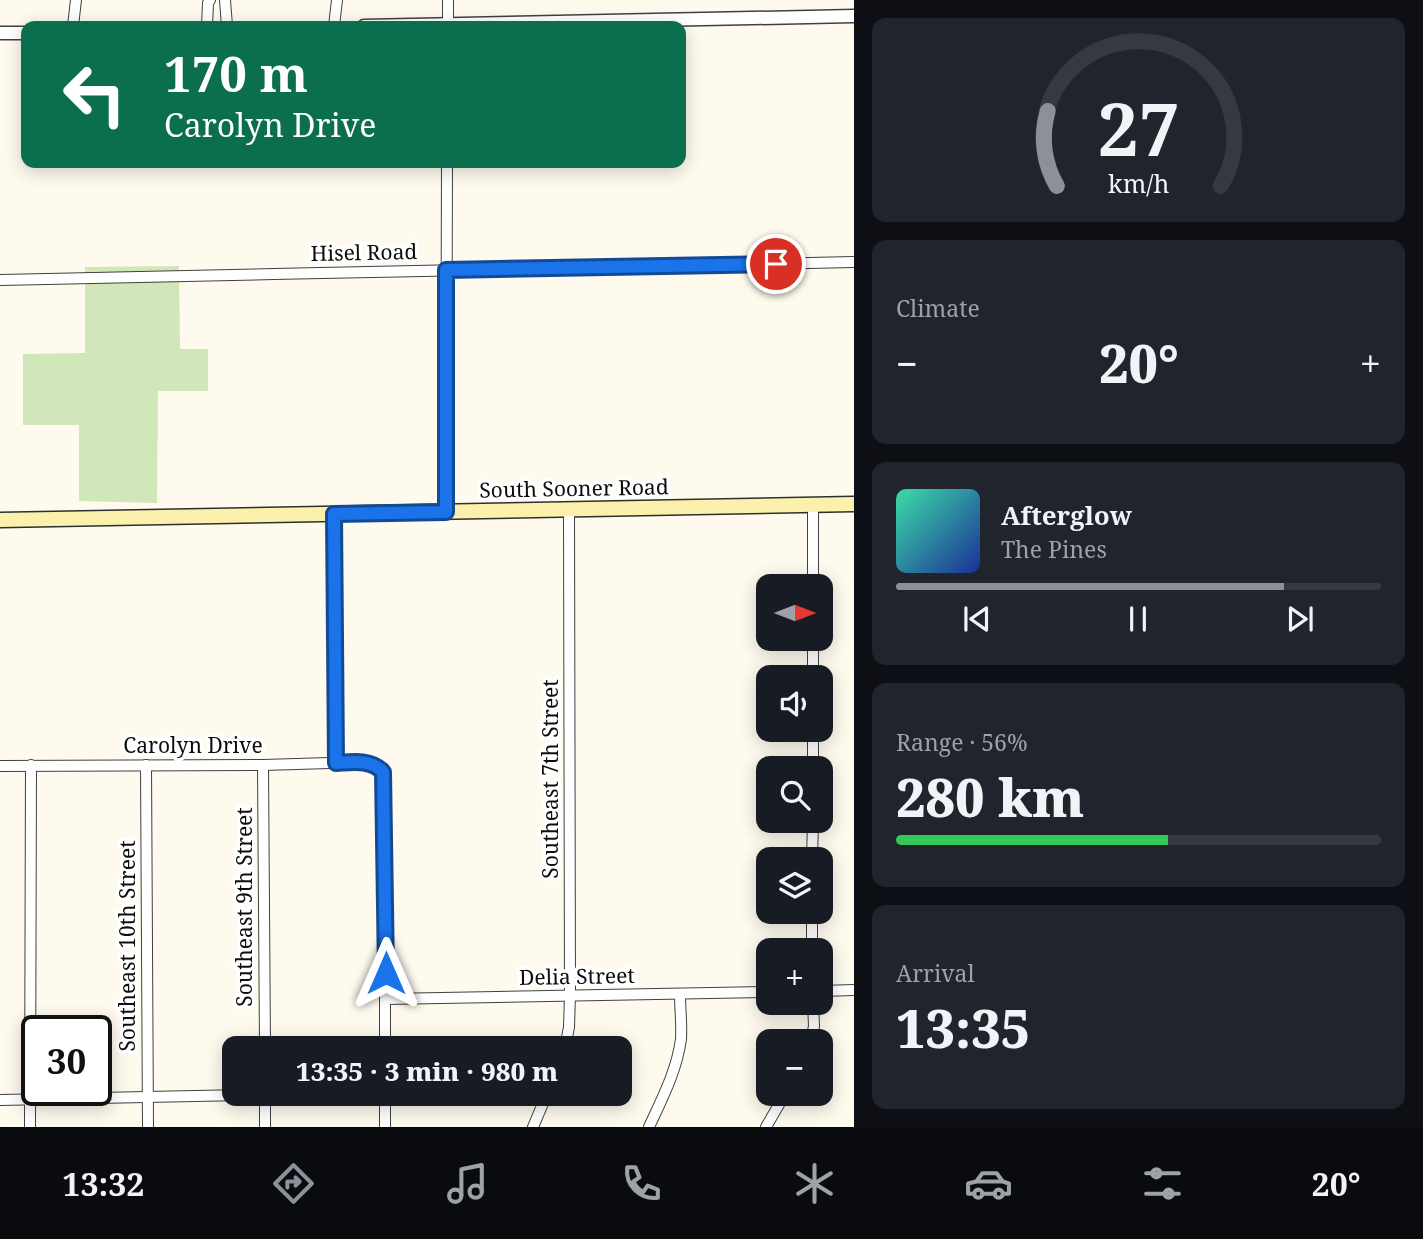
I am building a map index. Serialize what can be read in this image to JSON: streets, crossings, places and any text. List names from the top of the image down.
{
  "streets": {
    "main road": ["South Sooner Road"],
    "street": [
      "Hisel Road",
      "Carolyn Drive",
      "Southeast 7th Street",
      "Southeast 9th Street",
      "Southeast 10th Street",
      "Delia Street"
    ]
  },
  "crossings": [
    ["South Sooner Road", "Southeast 7th Street"],
    ["Carolyn Drive", "Southeast 9th Street"],
    ["Carolyn Drive", "Southeast 10th Street"],
    ["Carolyn Drive", "Delia Street"],
    ["Southeast 7th Street", "Delia Street"]
  ],
  "north": "right",
  "page": {
    "turn": ["170 m", "Carolyn Drive"],
    "tile": [
      "Climate",
      ["Range · 56%", "280 km"],
      ["Arrival", "13:35"]
    ],
    "heat": ["−", "20°", "+"],
    "song": ["Afterglow", "The Pines"],
    "map_buttons": ["+", "−"],
    "limit": "30",
    "trip": "13:35 · 3 min · 980 m",
    "tabs": ["13:32", "20°"],
    "gauge": ["27", "km/h"]
  }
}
